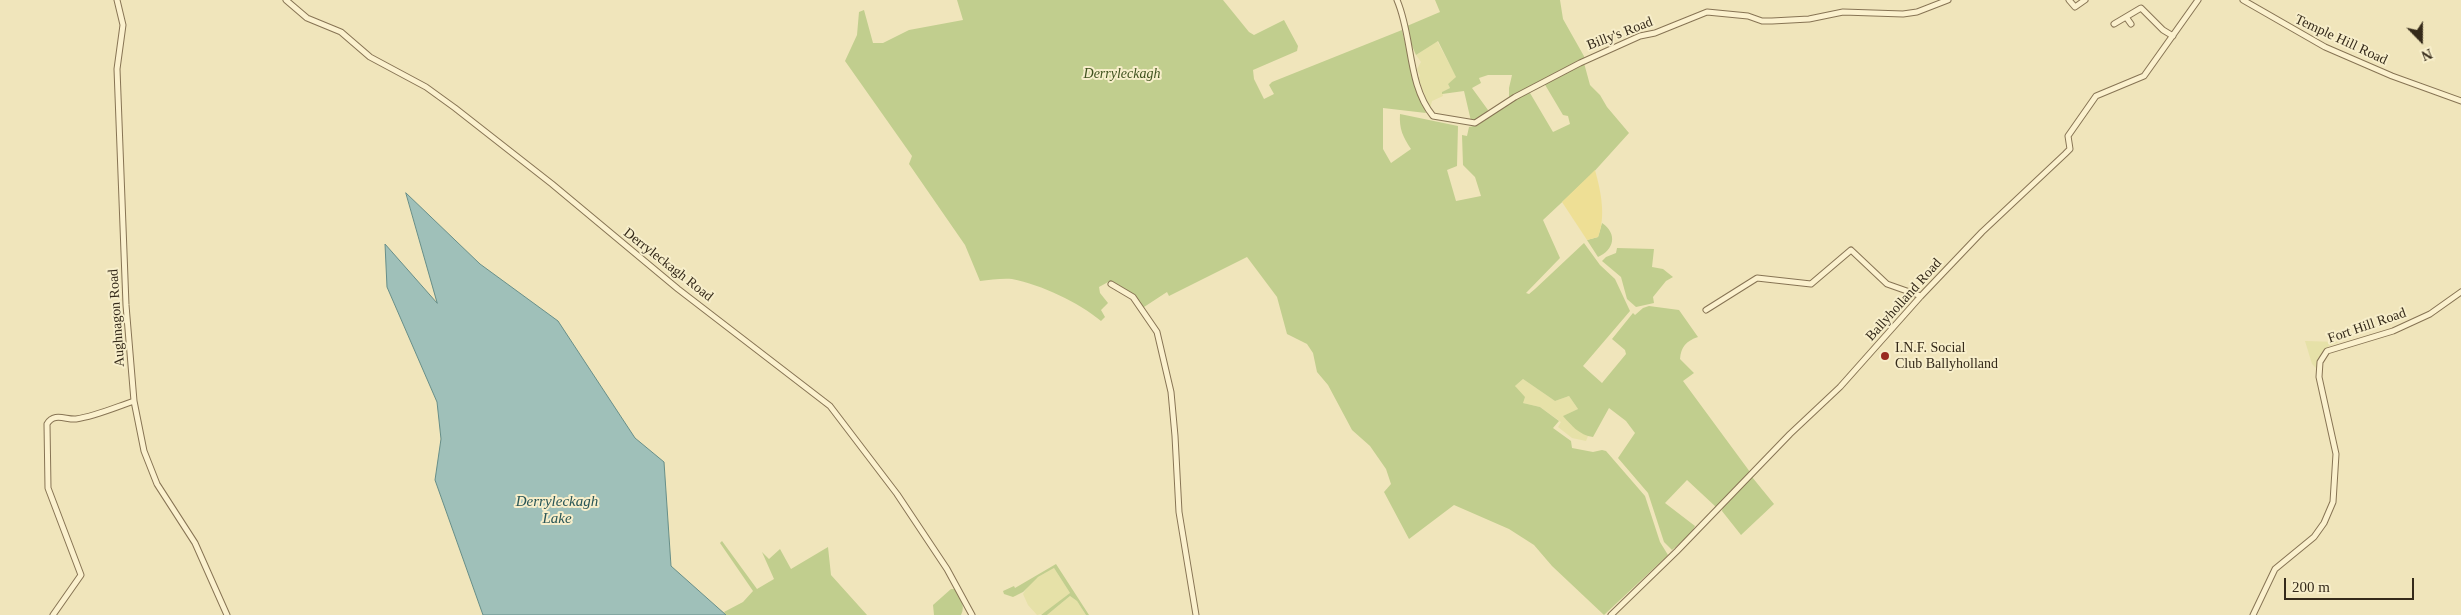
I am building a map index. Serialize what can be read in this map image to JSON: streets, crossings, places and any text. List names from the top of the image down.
{
  "streets": {
    "street": [
      "Billy's Road",
      "Temple Hill Road",
      "Derryleckagh Road",
      "Ballyholland Road",
      "Aughnagon Road",
      "Fort Hill Road"
    ]
  },
  "water": ["Derryleckagh Lake"],
  "parks": ["Derryleckagh"],
  "places": ["I.N.F. Social Club Ballyholland"],
  "scale_bar": "200 m",
  "north": "bottom"
}
